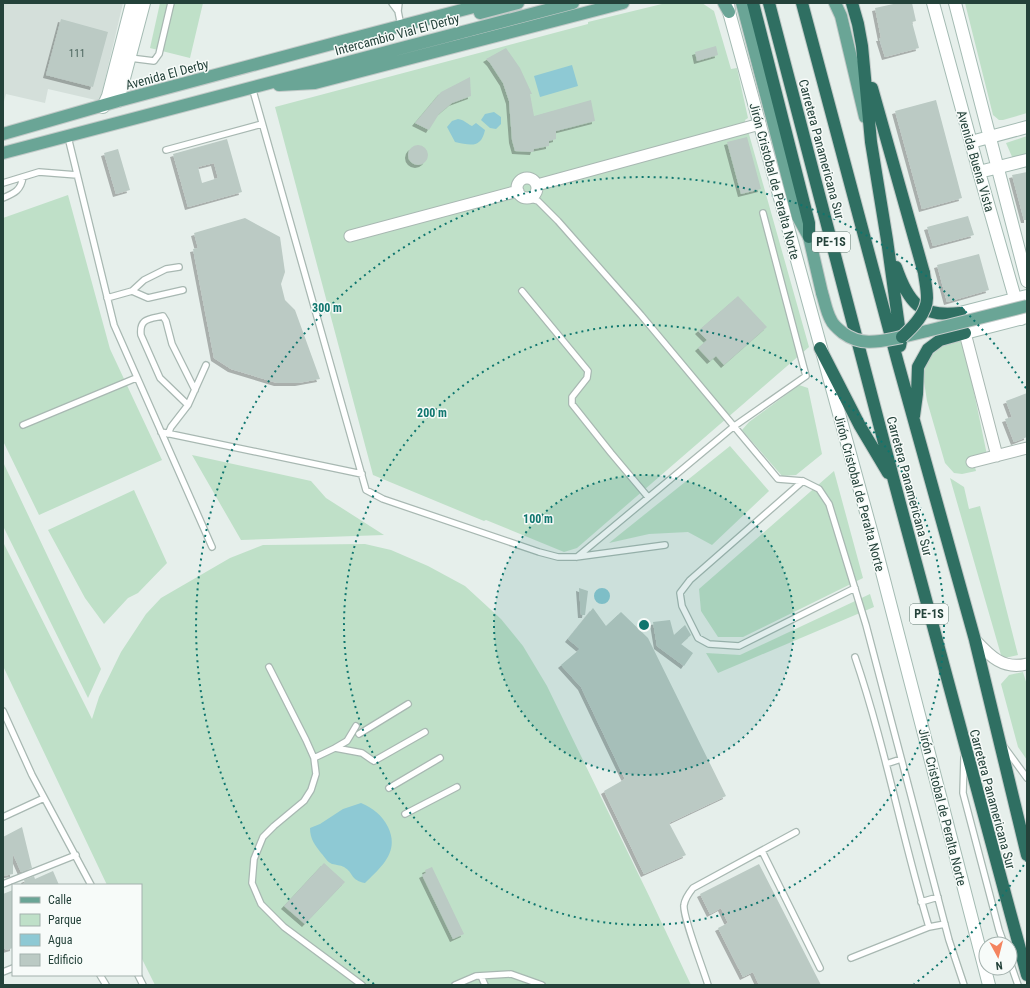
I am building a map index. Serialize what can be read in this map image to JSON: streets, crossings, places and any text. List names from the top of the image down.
{
  "streets": {
    "highway": ["Carretera Panamericana Sur", "PE-1S"],
    "main road": ["Intercambio Vial El Derby", "Avenida El Derby"],
    "street": ["Avenida Buena Vista", "Jirón Cristobal de Peralta Norte"]
  },
  "house_numbers": ["111"],
  "legend": [
    "Calle",
    "Parque",
    "Agua",
    "Edificio"
  ],
  "north": "bottom",
  "rings": ["300 m", "200 m", "100 m"]
}
